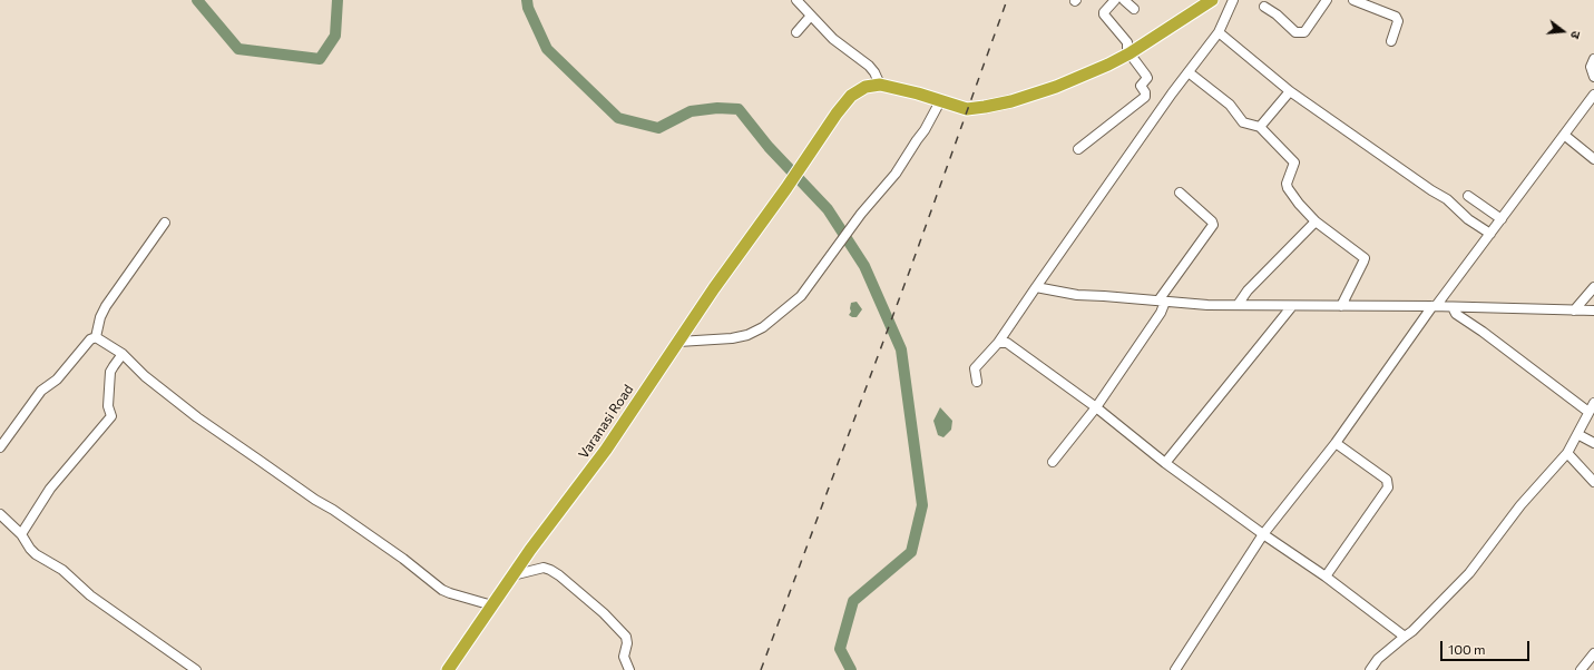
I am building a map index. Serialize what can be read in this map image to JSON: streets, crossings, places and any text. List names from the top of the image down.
{
  "streets": {
    "highway": ["Varanasi Road"]
  },
  "scale_bar": "100 m",
  "north": "right"
}
